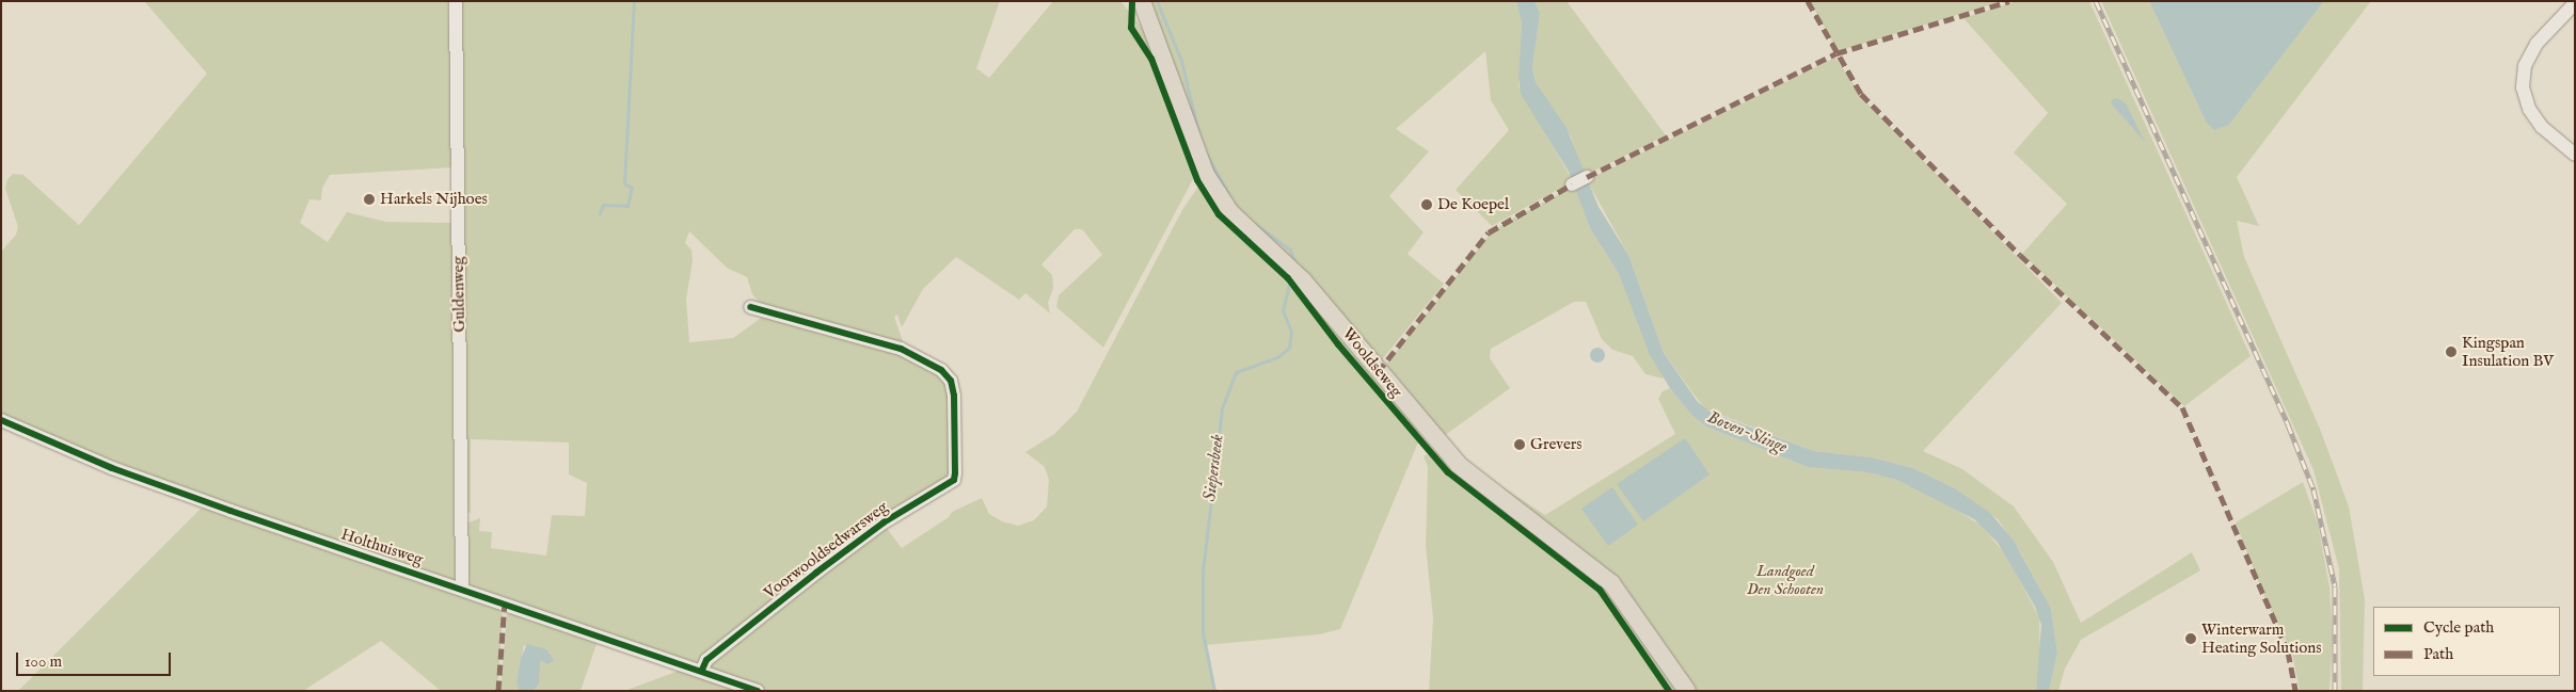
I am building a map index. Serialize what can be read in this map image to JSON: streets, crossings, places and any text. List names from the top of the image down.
{
  "streets": {
    "main road": ["Wooldseweg"],
    "street": ["Guldenweg", "Holthuisweg", "Voorwooldsedwarsweg"]
  },
  "crossings": [
    ["Guldenweg", "Holthuisweg"],
    ["Holthuisweg", "Voorwooldsedwarsweg"]
  ],
  "water": ["Boven-Slinge", "Siepersbeek"],
  "parks": ["Landgoed Den Schooten"],
  "places": [
    "Harkels Nijhoes",
    "De Koepel",
    "Kingspan Insulation BV",
    "Grevers",
    "Winterwarm Heating Solutions"
  ],
  "legend": ["Cycle path", "Path"],
  "scale_bar": "100 m"
}
